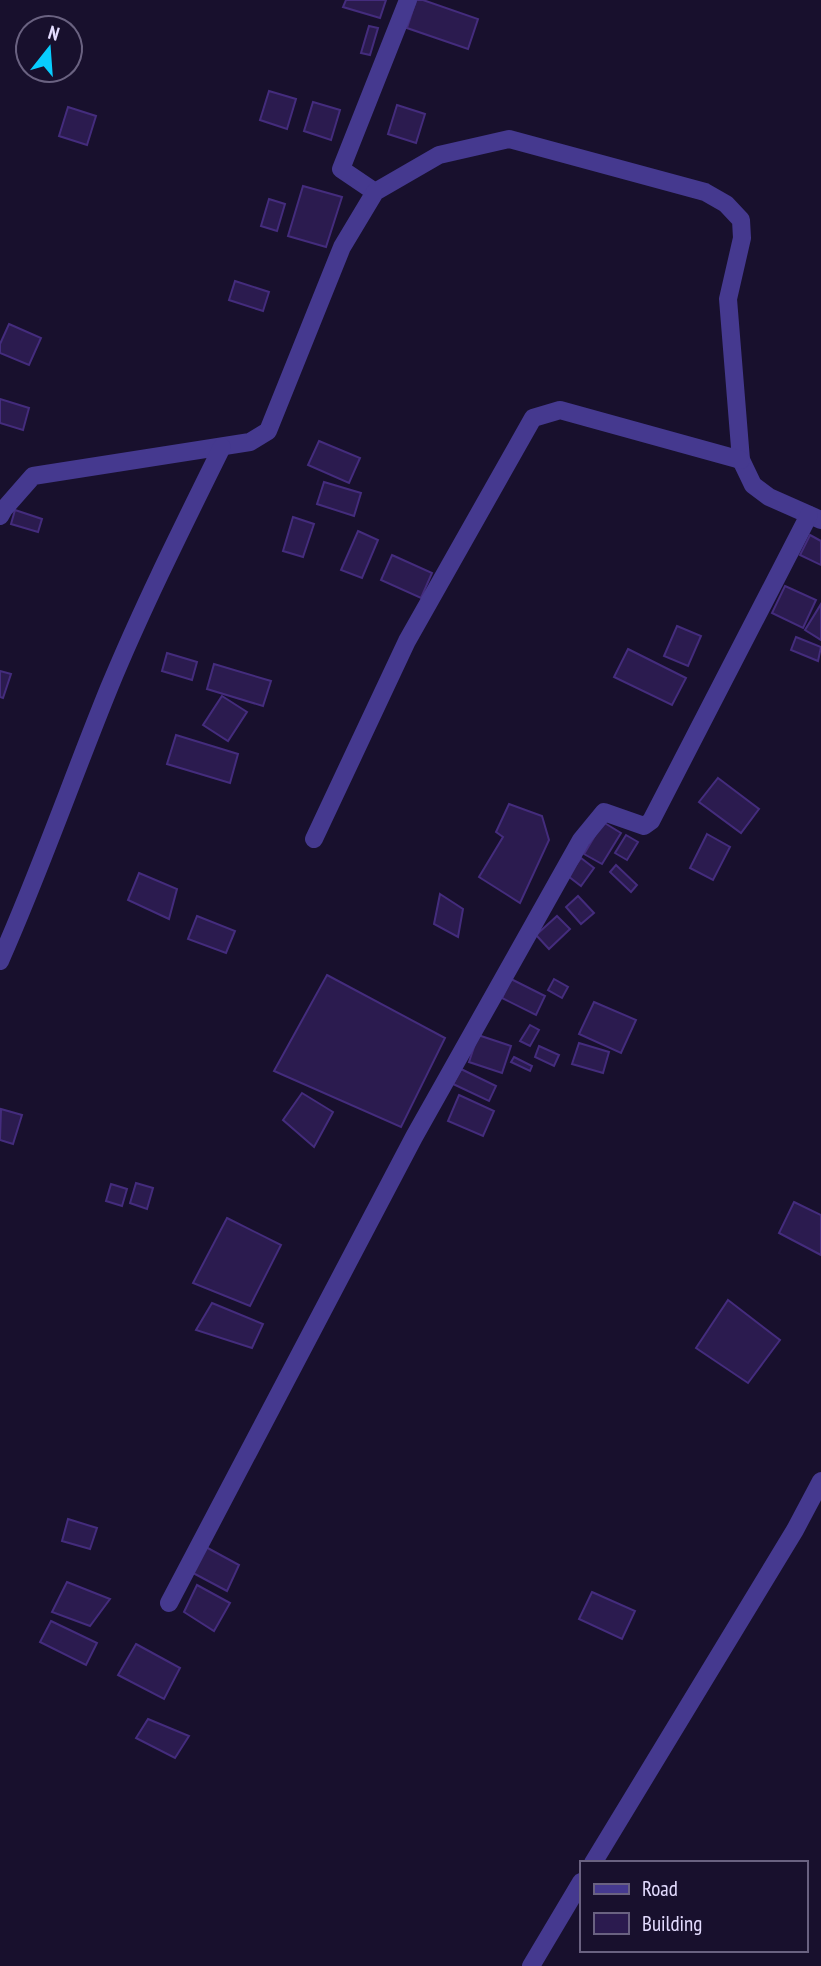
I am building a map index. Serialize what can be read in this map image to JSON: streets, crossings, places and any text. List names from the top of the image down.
{
  "legend": ["Road", "Building"],
  "north": "top"
}
